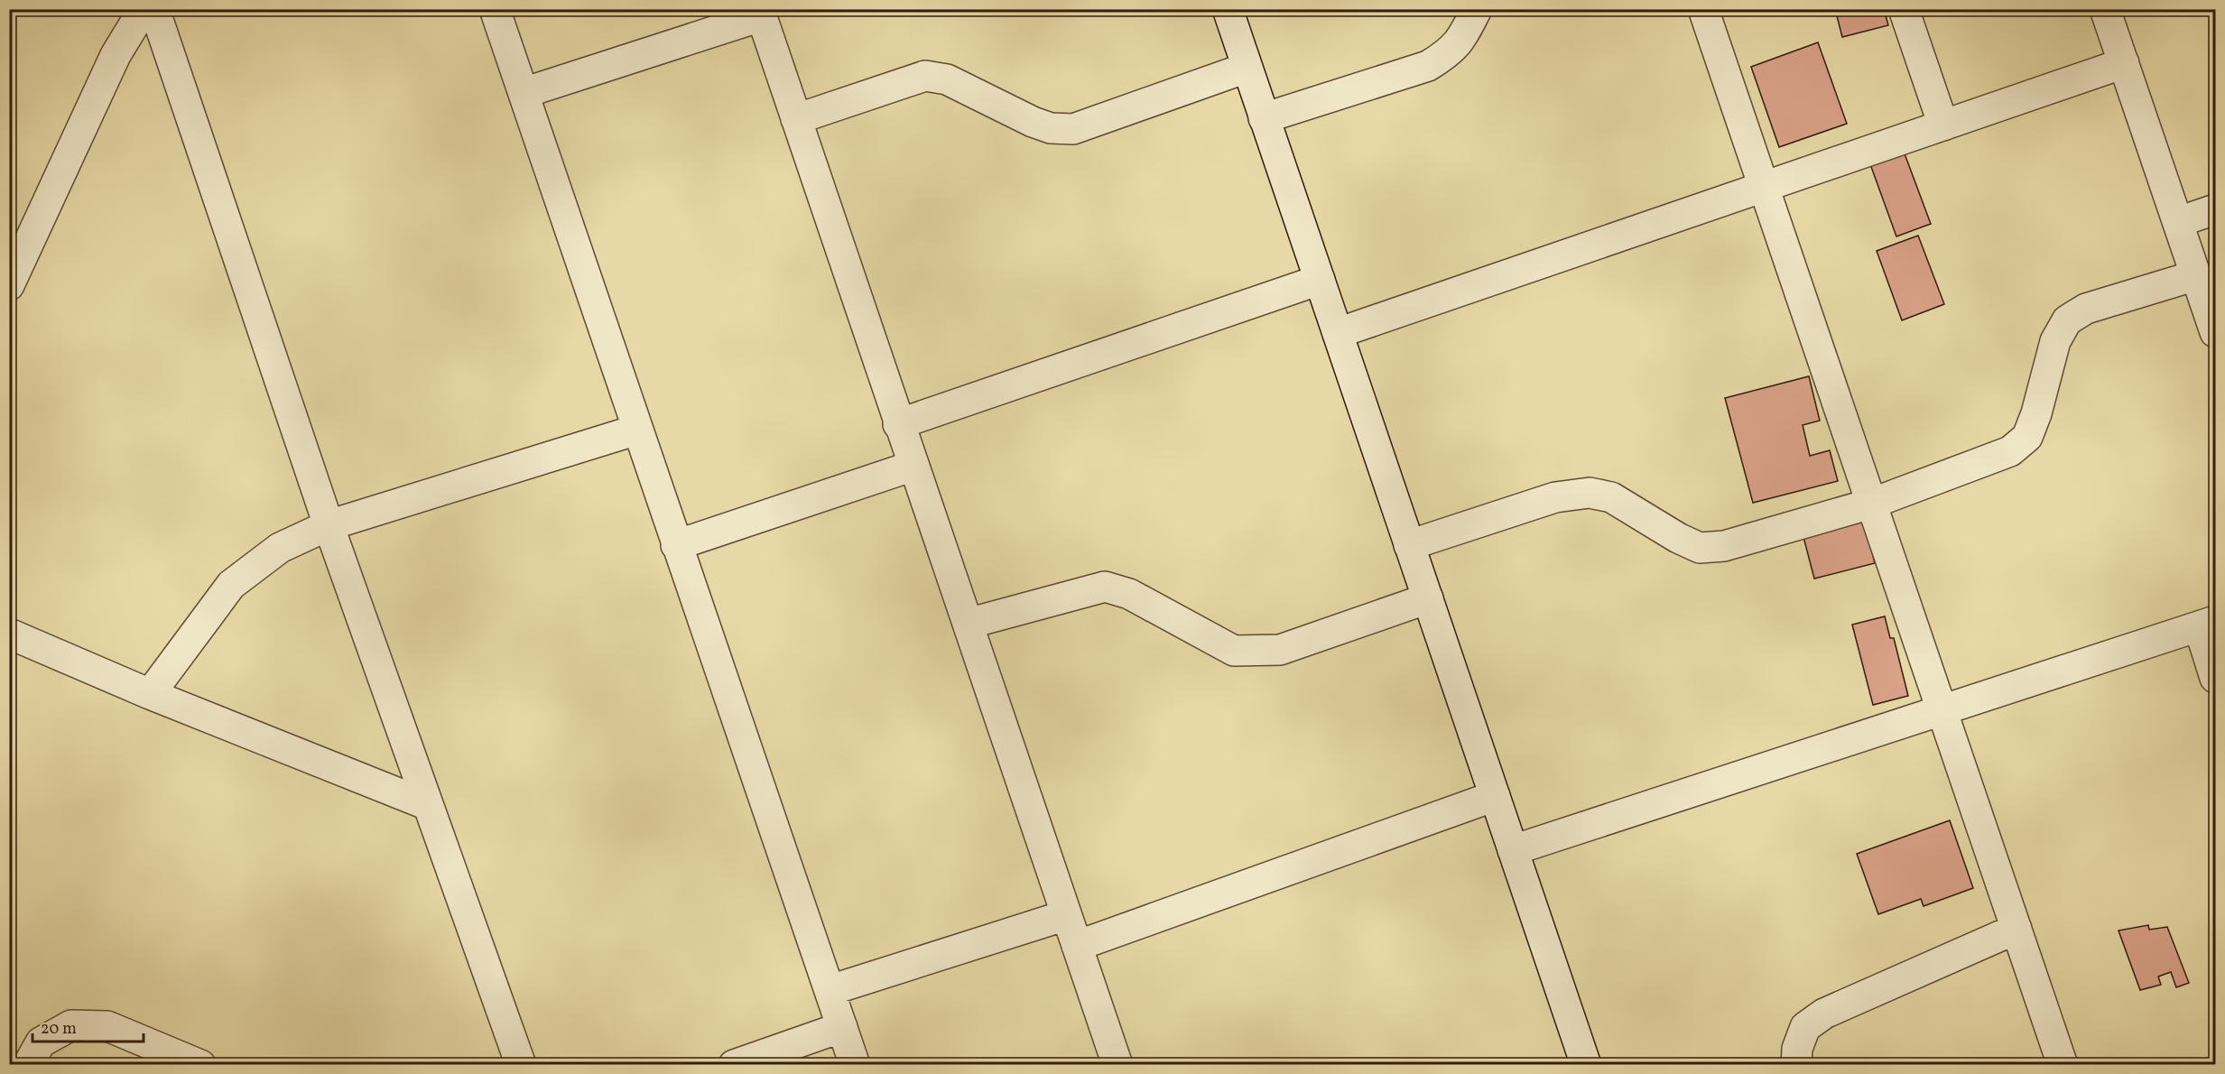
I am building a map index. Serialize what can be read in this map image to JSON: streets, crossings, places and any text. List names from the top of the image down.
{
  "scale_bar": "20 m"
}
